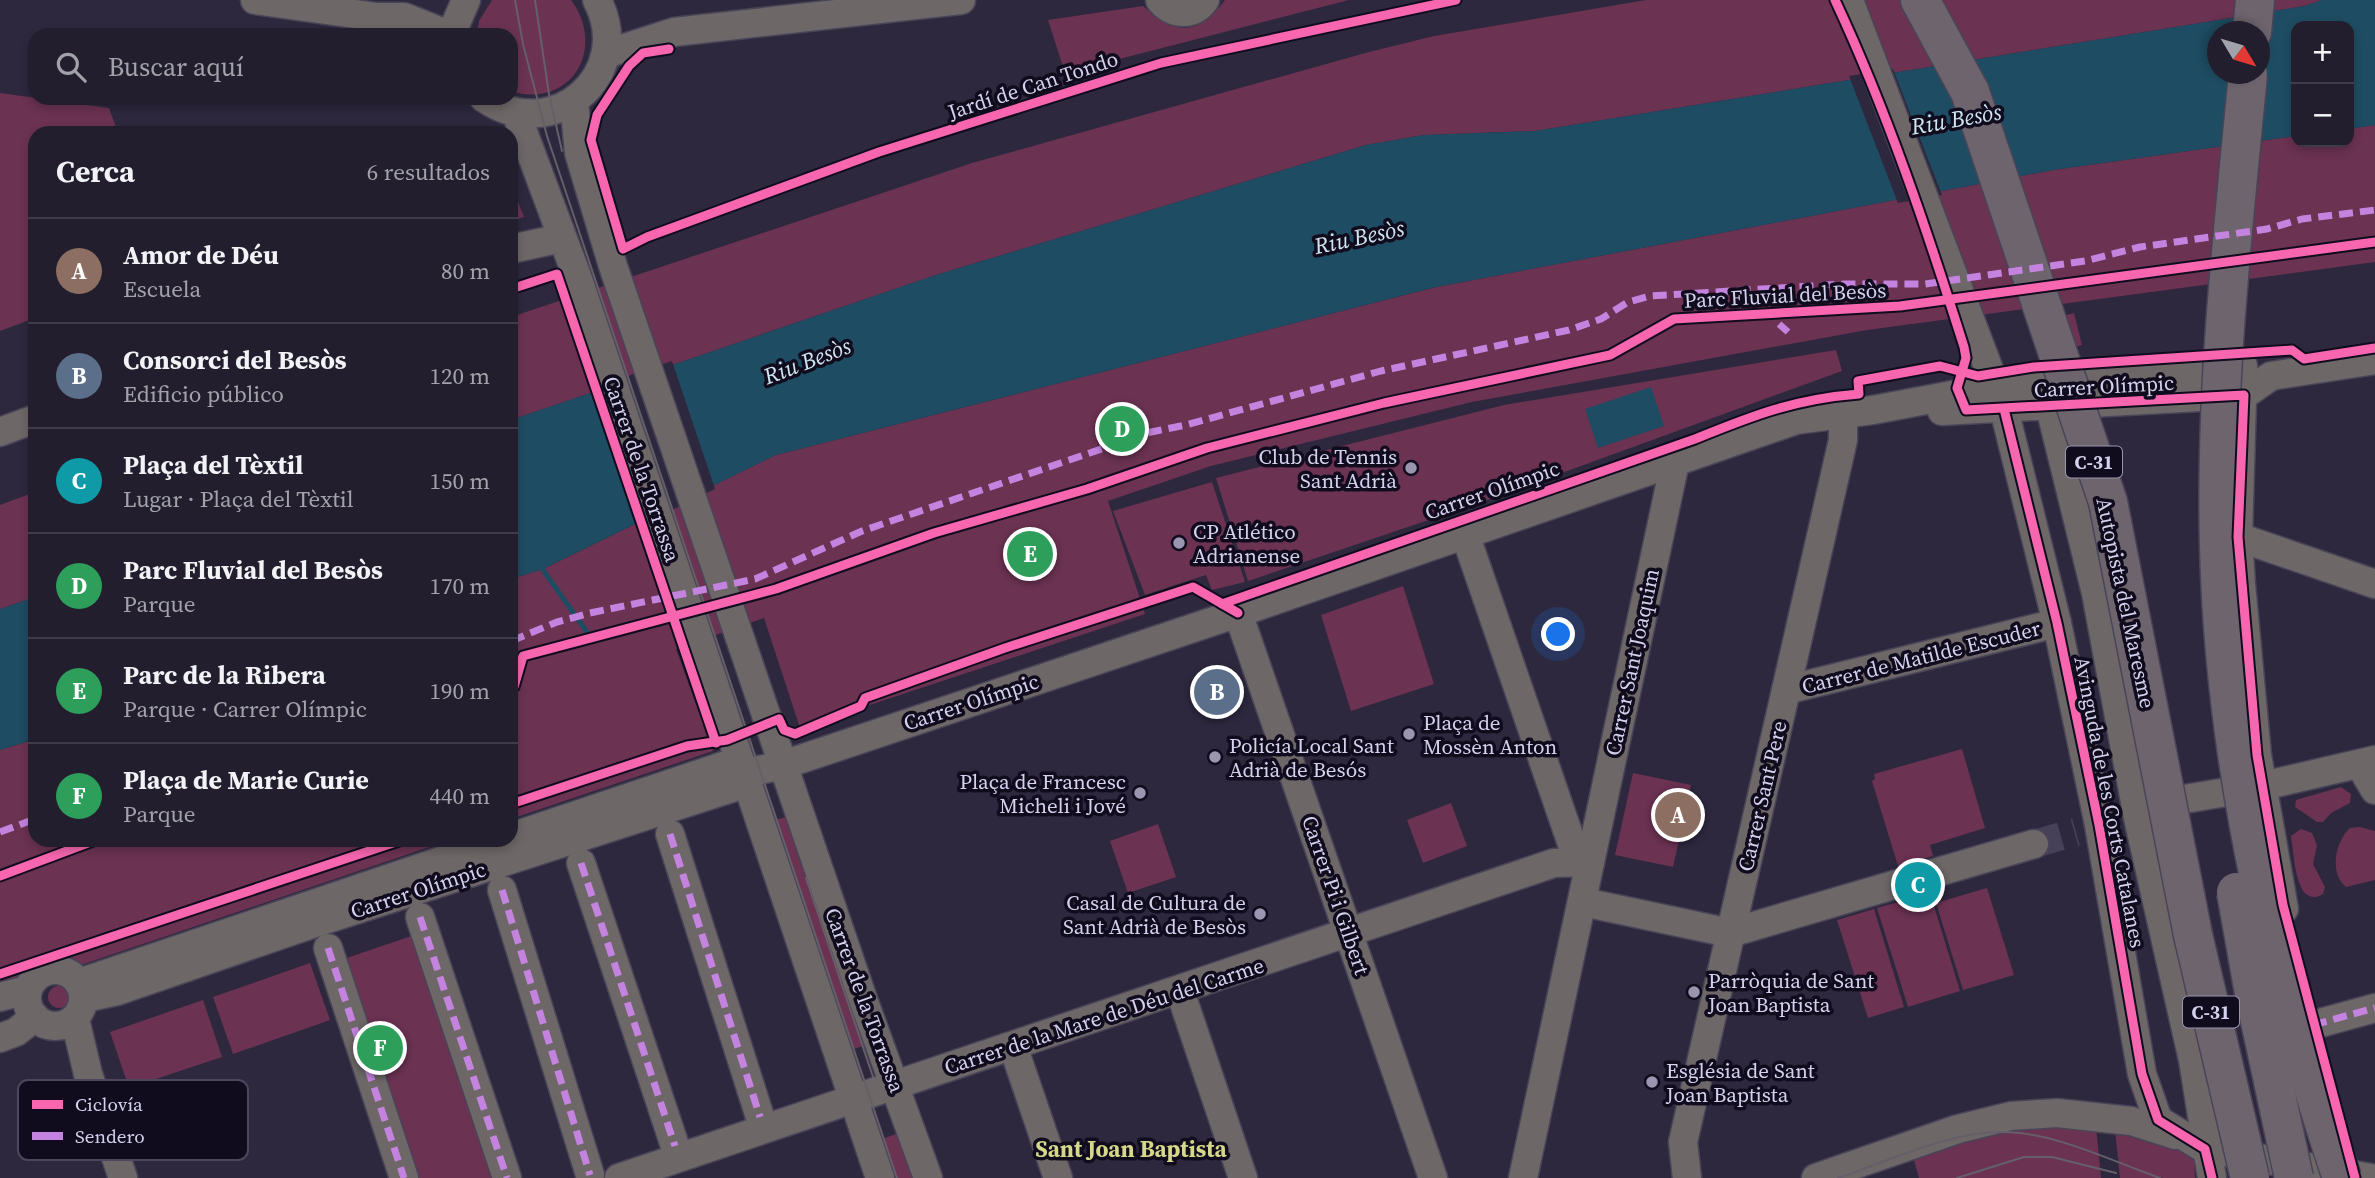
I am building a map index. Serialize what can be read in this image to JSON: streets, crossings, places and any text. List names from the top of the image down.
{
  "streets": {
    "highway": ["C-31", "Autopista del Maresme"],
    "street": [
      "Carrer Olímpic",
      "Carrer de la Torrassa",
      "Carrer de Matilde Escuder",
      "Carrer Sant Joaquim",
      "Carrer Sant Pere",
      "Avinguda de les Corts Catalanes",
      "Carrer Pi i Gilbert",
      "Carrer de la Mare de Déu del Carme"
    ],
    "cycle path": ["Jardí de Can Tondo", "Parc Fluvial del Besòs"]
  },
  "crossings": [
    ["Carrer Olímpic", "C-31"],
    ["Carrer Olímpic", "Carrer de la Torrassa"],
    ["Carrer Olímpic", "Carrer Sant Joaquim"],
    ["Carrer Olímpic", "Carrer Sant Pere"],
    ["Carrer Olímpic", "Avinguda de les Corts Catalanes"],
    ["Carrer Olímpic", "Carrer Pi i Gilbert"],
    ["Carrer de la Torrassa", "Carrer de la Mare de Déu del Carme"],
    ["Carrer de Matilde Escuder", "Carrer Sant Pere"],
    ["Carrer de Matilde Escuder", "Avinguda de les Corts Catalanes"],
    ["Carrer Sant Joaquim", "Carrer de la Mare de Déu del Carme"],
    ["Carrer Pi i Gilbert", "Carrer de la Mare de Déu del Carme"]
  ],
  "districts": ["Sant Joan Baptista"],
  "water": ["Riu Besòs"],
  "places": [
    "Club de Tennis Sant Adrià",
    "CP Atlético Adrianense",
    "Plaça de Mossèn Anton",
    "Policía Local Sant Adrià de Besós",
    "Plaça de Francesc Micheli i Jové",
    "Casal de Cultura de Sant Adrià de Besòs",
    "Parròquia de Sant Joan Baptista",
    "Església de Sant Joan Baptista"
  ],
  "legend": ["Ciclovía", "Sendero"],
  "north": "bottom right",
  "page": {
    "map_buttons": ["+", "−"],
    "search": "Buscar aquí",
    "heading": ["Cerca", "6 resultados"],
    "list": [
      {
        "mark": "A",
        "name": "Amor de Déu",
        "note": "Escuela",
        "value": "80 m"
      },
      {
        "mark": "B",
        "name": "Consorci del Besòs",
        "note": "Edificio público",
        "value": "120 m"
      },
      {
        "mark": "C",
        "name": "Plaça del Tèxtil",
        "note": "Lugar · Plaça del Tèxtil",
        "value": "150 m"
      },
      {
        "mark": "D",
        "name": "Parc Fluvial del Besòs",
        "note": "Parque",
        "value": "170 m"
      },
      {
        "mark": "E",
        "name": "Parc de la Ribera",
        "note": "Parque · Carrer Olímpic",
        "value": "190 m"
      },
      {
        "mark": "F",
        "name": "Plaça de Marie Curie",
        "note": "Parque",
        "value": "440 m"
      }
    ],
    "pins": [
      "D",
      "E",
      "B",
      "A",
      "C",
      "F"
    ]
  }
}
